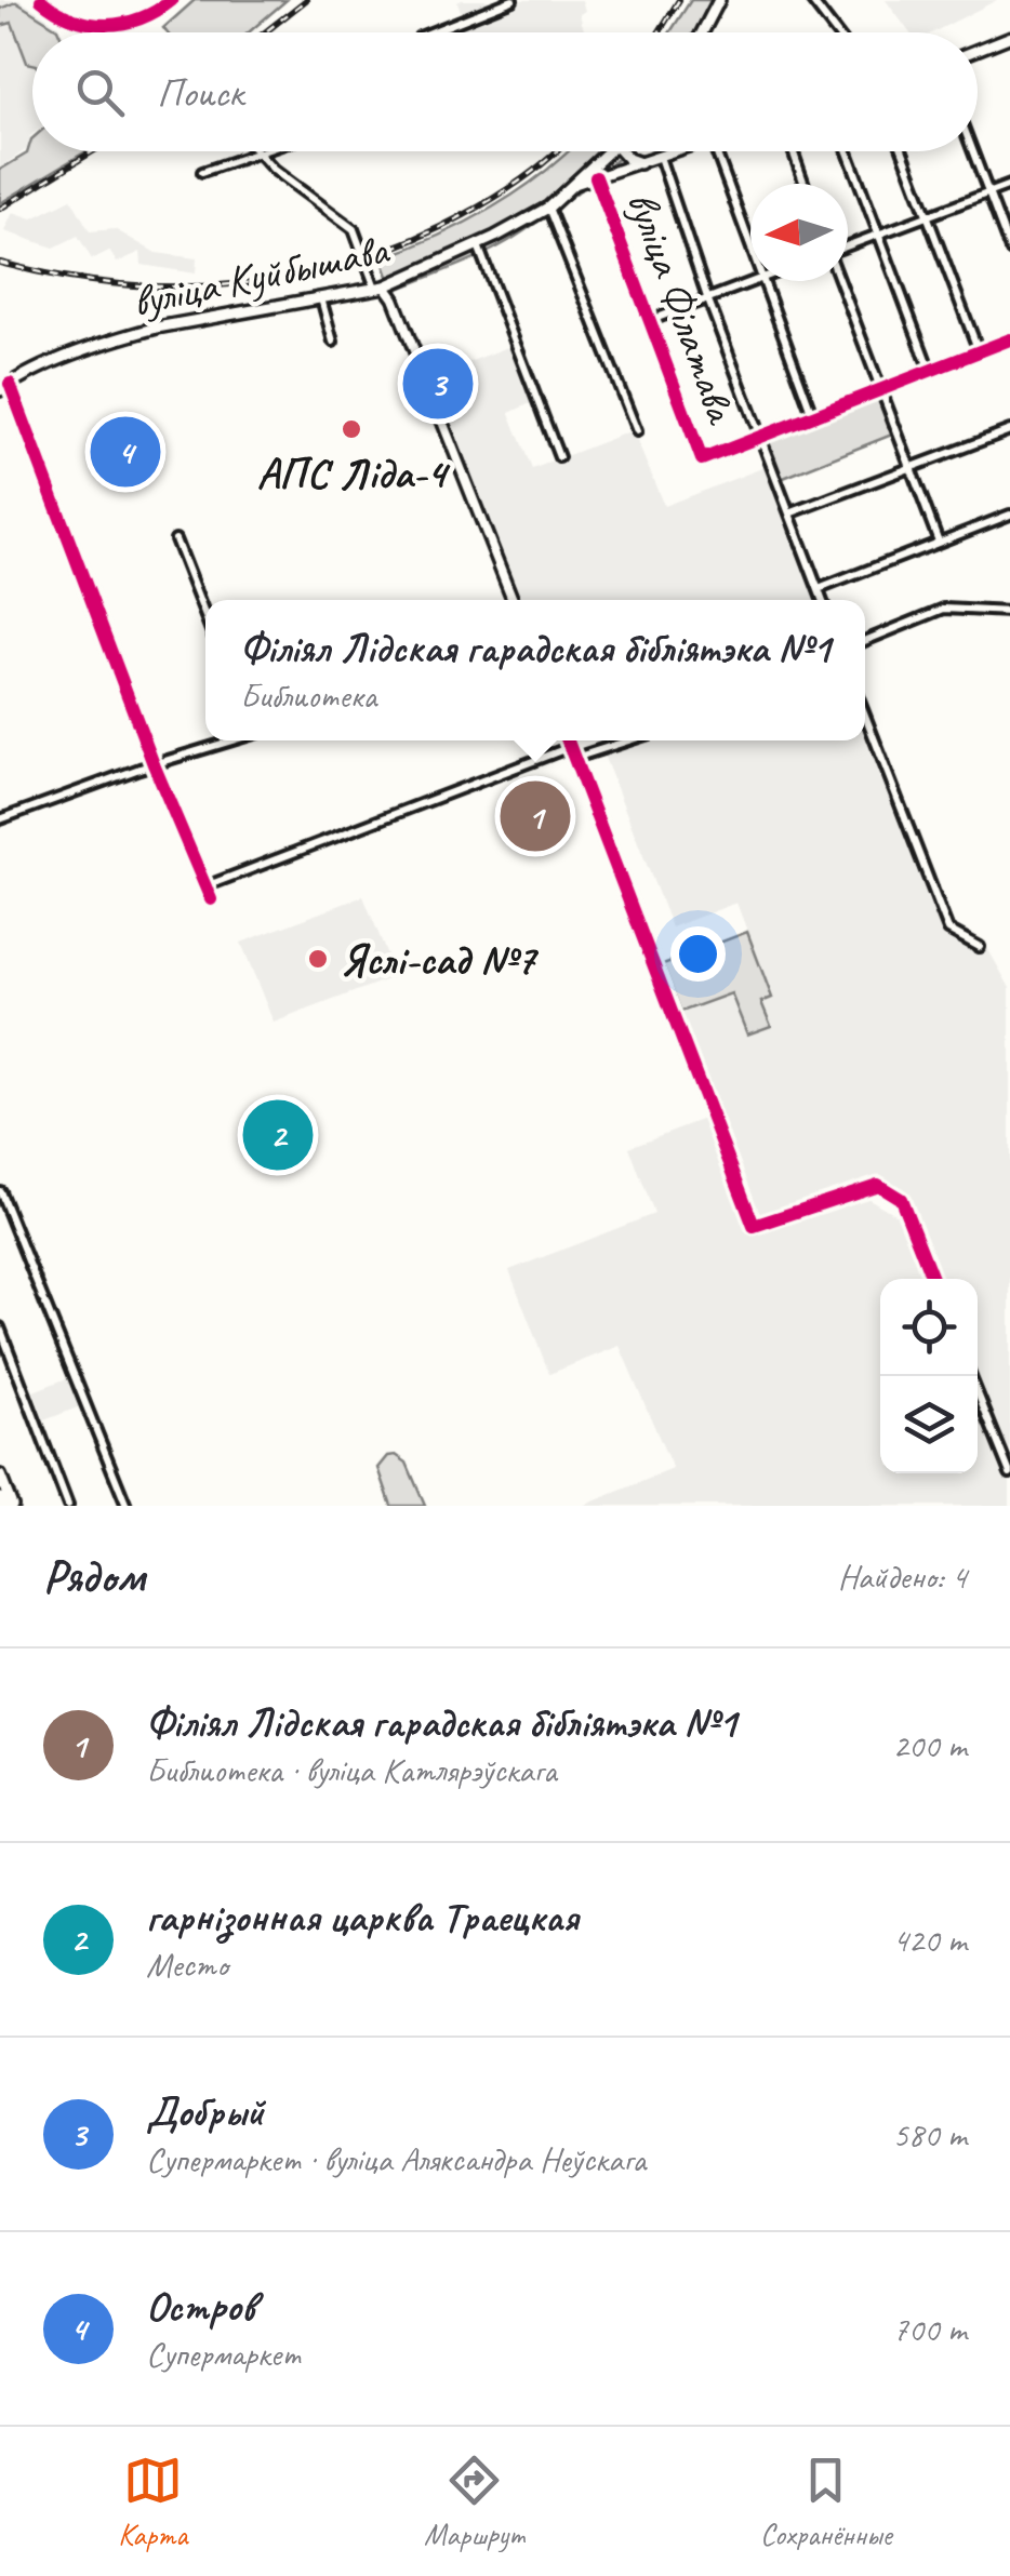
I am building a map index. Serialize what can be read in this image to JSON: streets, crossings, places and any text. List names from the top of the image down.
{
  "streets": {
    "main road": ["вуліца Куйбышава"],
    "street": ["вуліца Філатава"]
  },
  "places": ["АПС Ліда-4", "Яслі-сад №7"],
  "north": "left",
  "page": {
    "search": "Поиск",
    "pins": [
      "3",
      "4",
      "1",
      "2"
    ],
    "popup": ["Філіял Лідская гарадская бібліятэка №1", "Библиотека"],
    "heading": ["Рядом", "Найдено: 4"],
    "list": [
      {
        "mark": "1",
        "name": "Філіял Лідская гарадская бібліятэка №1",
        "note": "Библиотека · вуліца Катлярэўскага",
        "value": "200 m"
      },
      {
        "mark": "2",
        "name": "гарнізонная царква Траецкая",
        "note": "Место",
        "value": "420 m"
      },
      {
        "mark": "3",
        "name": "Добрый",
        "note": "Супермаркет · вуліца Аляксандра Неўскага",
        "value": "580 m"
      },
      {
        "mark": "4",
        "name": "Остров",
        "note": "Супермаркет",
        "value": "700 m"
      }
    ],
    "nav": ["Карта", "Маршрут", "Сохранённые"]
  }
}
